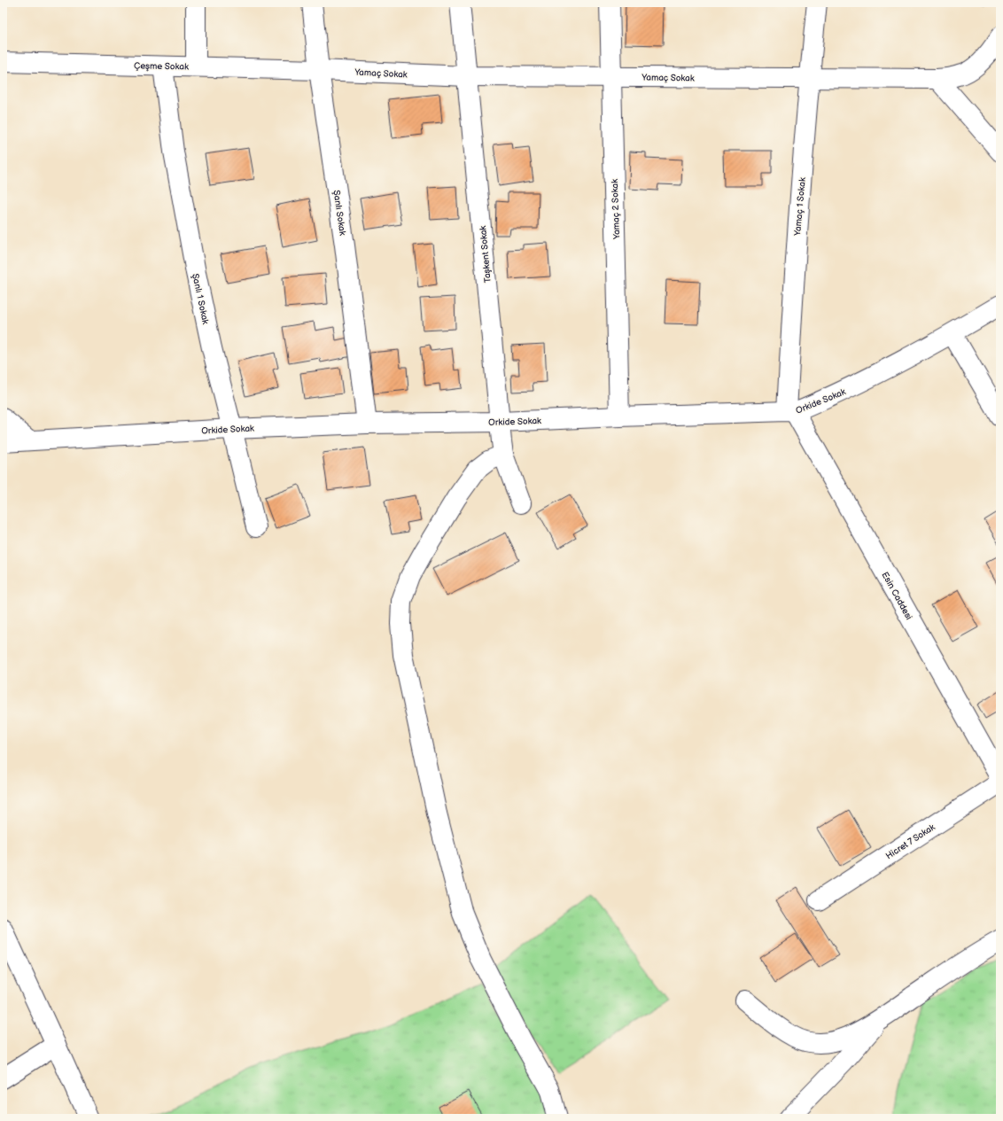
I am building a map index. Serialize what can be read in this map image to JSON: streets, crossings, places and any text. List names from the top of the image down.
{
  "streets": {
    "street": [
      "Çeşme Sokak",
      "Yamaç Sokak",
      "Yamaç 1 Sokak",
      "Yamaç 2 Sokak",
      "Şanlı Sokak",
      "Taşkent Sokak",
      "Şanlı 1 Sokak",
      "Orkide Sokak",
      "Esin Caddesi",
      "Hicret 7 Sokak"
    ]
  },
  "crossings": [
    ["Çeşme Sokak", "Yamaç Sokak"],
    ["Çeşme Sokak", "Şanlı Sokak"],
    ["Çeşme Sokak", "Şanlı 1 Sokak"],
    ["Yamaç Sokak", "Yamaç 1 Sokak"],
    ["Yamaç Sokak", "Yamaç 2 Sokak"],
    ["Yamaç Sokak", "Şanlı Sokak"],
    ["Yamaç Sokak", "Taşkent Sokak"],
    ["Yamaç 1 Sokak", "Orkide Sokak"],
    ["Yamaç 1 Sokak", "Esin Caddesi"],
    ["Yamaç 2 Sokak", "Orkide Sokak"],
    ["Şanlı Sokak", "Orkide Sokak"],
    ["Taşkent Sokak", "Orkide Sokak"],
    ["Şanlı 1 Sokak", "Orkide Sokak"],
    ["Orkide Sokak", "Esin Caddesi"]
  ]
}
